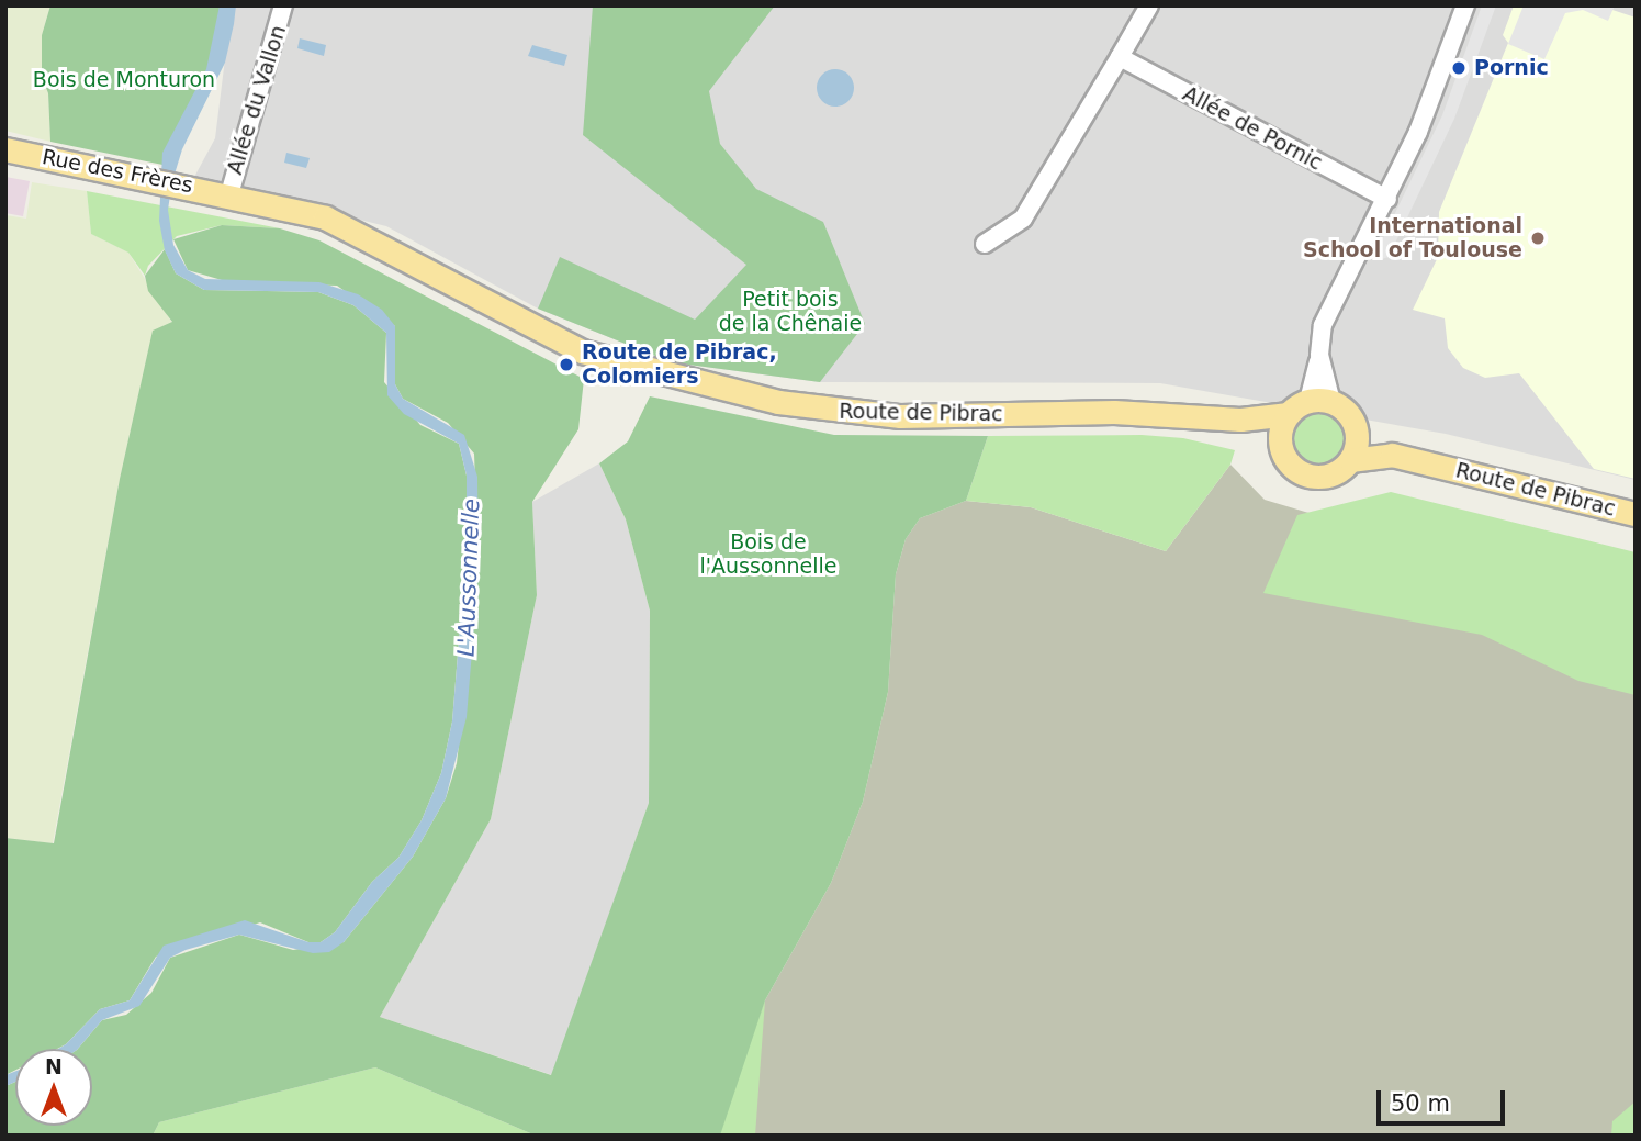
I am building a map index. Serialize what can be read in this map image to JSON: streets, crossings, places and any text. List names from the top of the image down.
{
  "streets": {
    "main road": ["Rue des Frères", "Route de Pibrac"],
    "street": ["Allée du Vallon", "Allée de Pornic"]
  },
  "crossings": [
    ["Allée du Vallon", "Rue des Frères"],
    ["Allée du Vallon", "Route de Pibrac"],
    ["Rue des Frères", "Route de Pibrac"]
  ],
  "water": ["L'Aussonnelle"],
  "parks": ["Bois de Monturon", "Petit bois de la Chênaie", "Bois de l'Aussonnelle"],
  "places": ["Pornic", "International School of Toulouse", "Route de Pibrac, Colomiers"],
  "scale_bar": "50 m",
  "north": "top"
}
